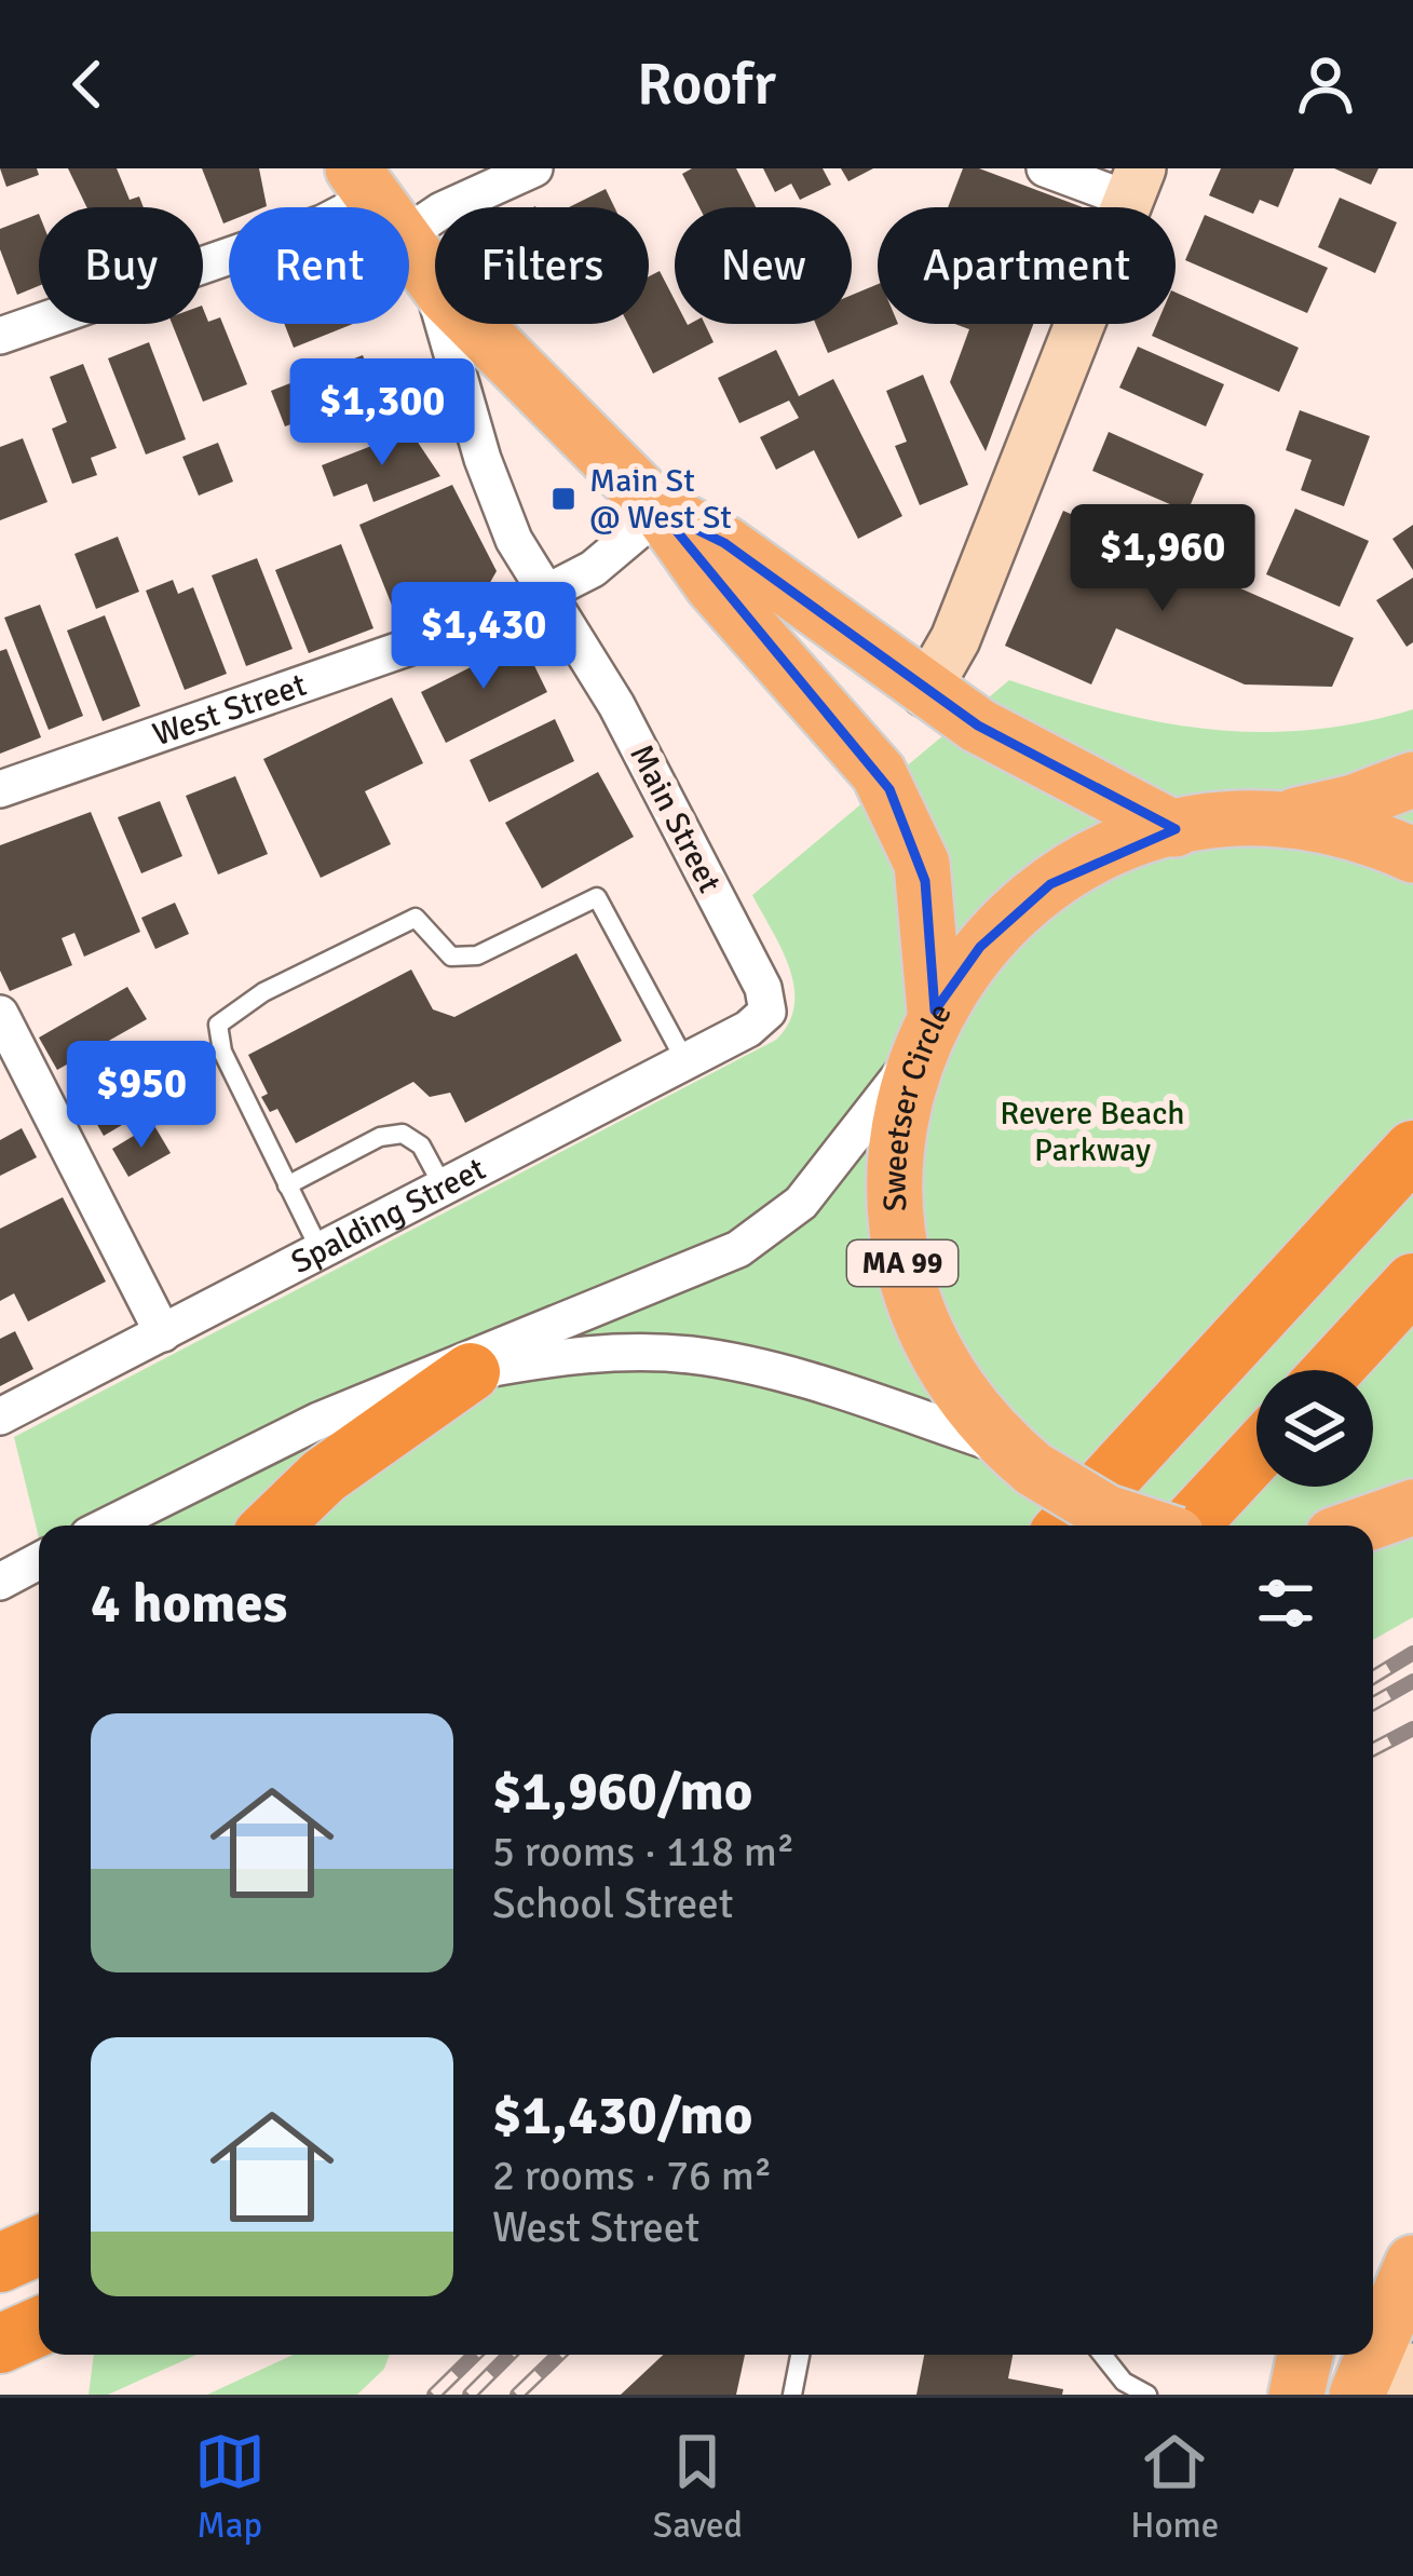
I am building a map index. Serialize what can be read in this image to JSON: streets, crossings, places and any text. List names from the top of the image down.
{
  "streets": {
    "main road": ["Sweetser Circle", "MA 99"],
    "street": ["West Street", "Main Street", "Spalding Street"]
  },
  "crossings": [
    ["West Street", "Main Street"],
    ["Main Street", "Spalding Street"],
    ["Sweetser Circle", "MA 99"]
  ],
  "parks": ["Revere Beach Parkway"],
  "places": {
    "transit": ["Main St @ West St"]
  },
  "page": {
    "header": "Roofr",
    "chip": [
      "Buy",
      "Rent",
      "Filters",
      "New",
      "Apartment"
    ],
    "price": [
      "$1,300",
      "$1,960",
      "$1,430",
      "$950"
    ],
    "heading": "4 homes",
    "list": [
      {
        "name": "$1,960/mo",
        "note": "5 rooms · 118 m² · School Street"
      },
      {
        "name": "$1,430/mo",
        "note": "2 rooms · 76 m² · West Street"
      }
    ],
    "tabs": ["Map", "Saved", "Home"]
  }
}
